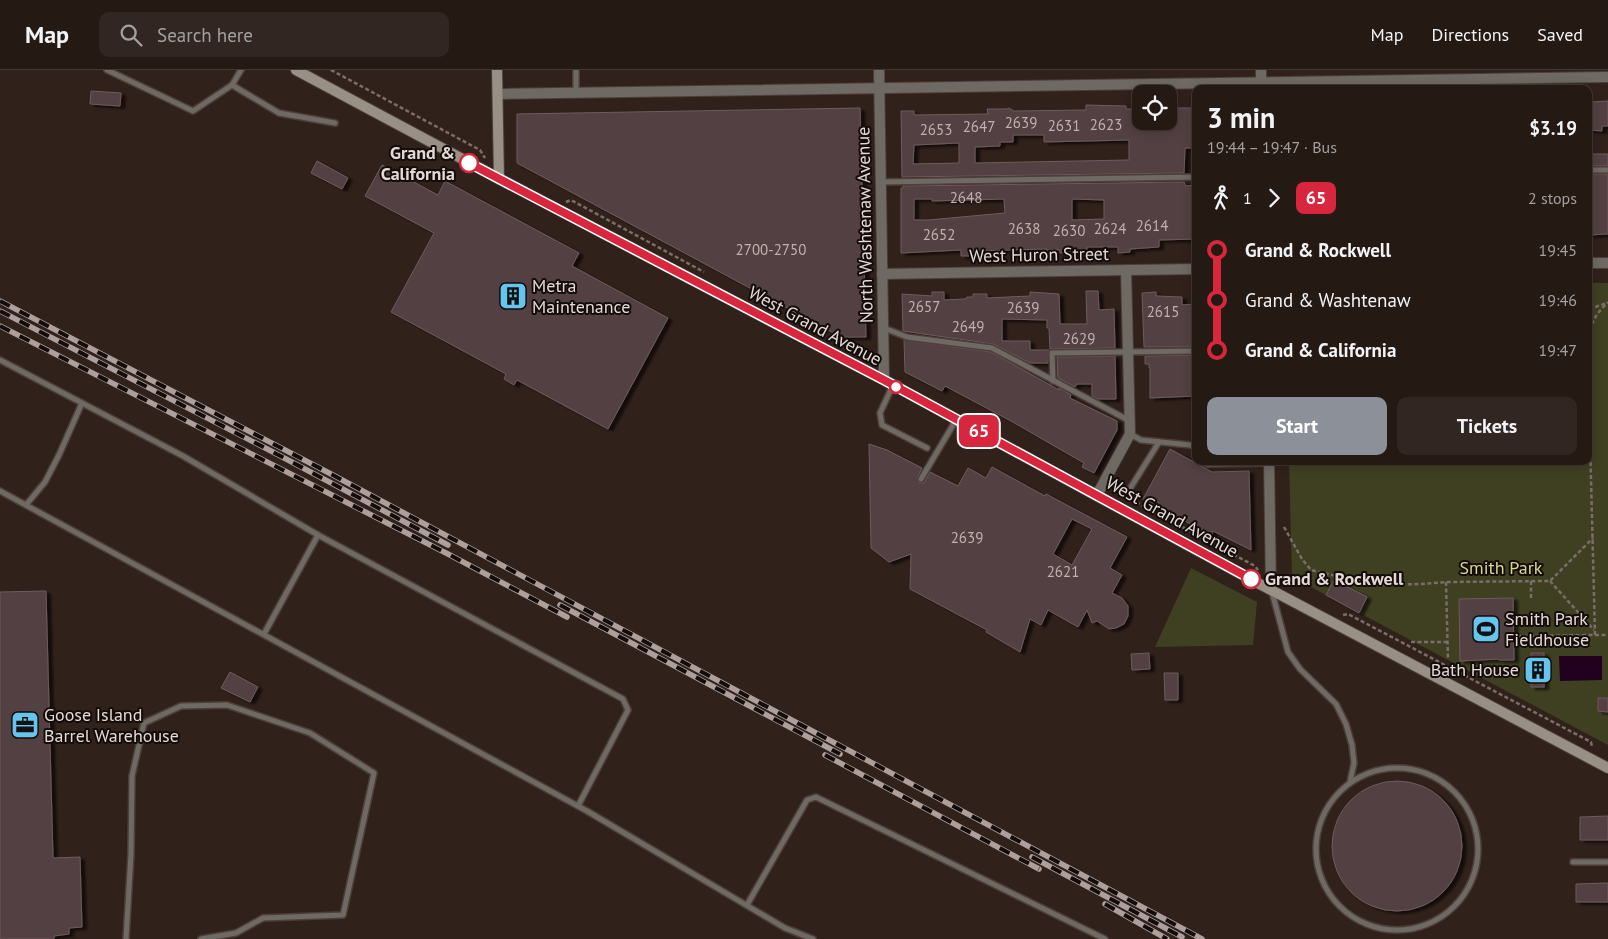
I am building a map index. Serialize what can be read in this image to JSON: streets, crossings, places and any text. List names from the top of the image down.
{
  "streets": {
    "main road": ["West Grand Avenue"],
    "street": ["North Washtenaw Avenue", "West Huron Street"]
  },
  "crossings": [
    ["North Washtenaw Avenue", "West Huron Street"],
    ["North Washtenaw Avenue", "West Grand Avenue"]
  ],
  "parks": ["Smith Park"],
  "places": {
    "other": ["Grand & California", "Grand & Rockwell"],
    "building": ["Metra Maintenance", "Bath House"],
    "sports": ["Smith Park Fieldhouse"],
    "office": ["Goose Island Barrel Warehouse"]
  },
  "lines": ["bus line 65"],
  "house_numbers": [
    "2639",
    "2623",
    "2631",
    "2647",
    "2653",
    "2648",
    "2614",
    "2638",
    "2624",
    "2630",
    "2652",
    "2700-2750",
    "2657",
    "2639",
    "2615",
    "2649",
    "2629",
    "2639",
    "2621"
  ],
  "page": {
    "header": "Map",
    "search": "Search here",
    "nav": ["Map", "Directions", "Saved"],
    "on_map": "65",
    "heading": ["3 min", "19:44 – 19:47 · Bus", "$3.19"],
    "legs": ["1", "65", "2 stops"],
    "list": [
      {
        "name": "Grand & Rockwell",
        "value": "19:45"
      },
      {
        "name": "Grand & Washtenaw",
        "value": "19:46"
      },
      {
        "name": "Grand & California",
        "value": "19:47"
      }
    ],
    "buttons": ["Start", "Tickets"]
  }
}
